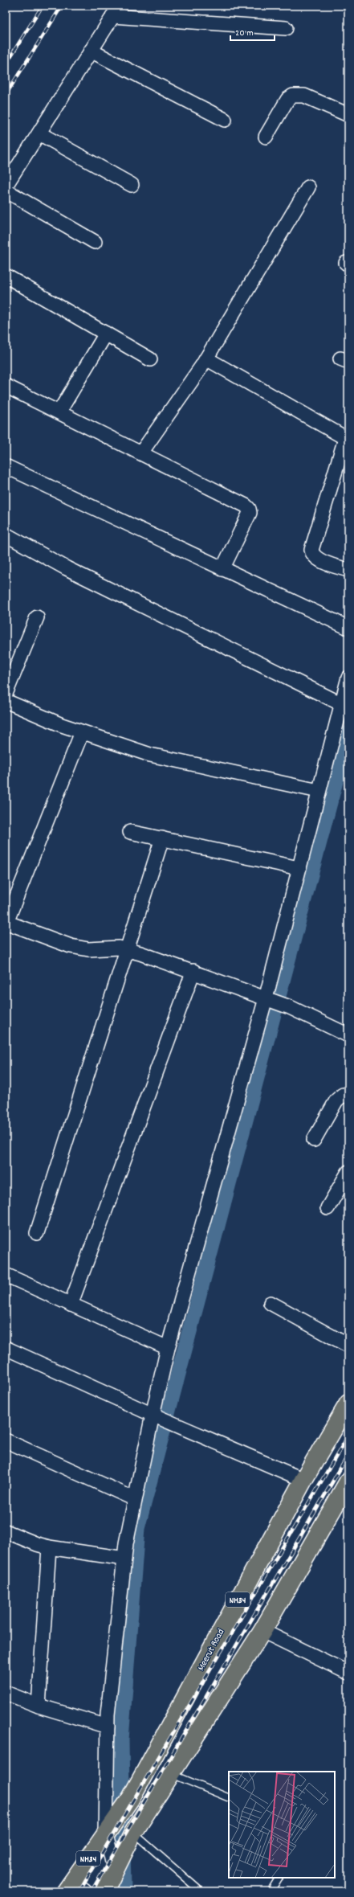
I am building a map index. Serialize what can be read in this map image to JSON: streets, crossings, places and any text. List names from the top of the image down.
{
  "streets": {
    "highway": ["NH34", "Meerut Road"]
  },
  "scale_bar": "20 m"
}
